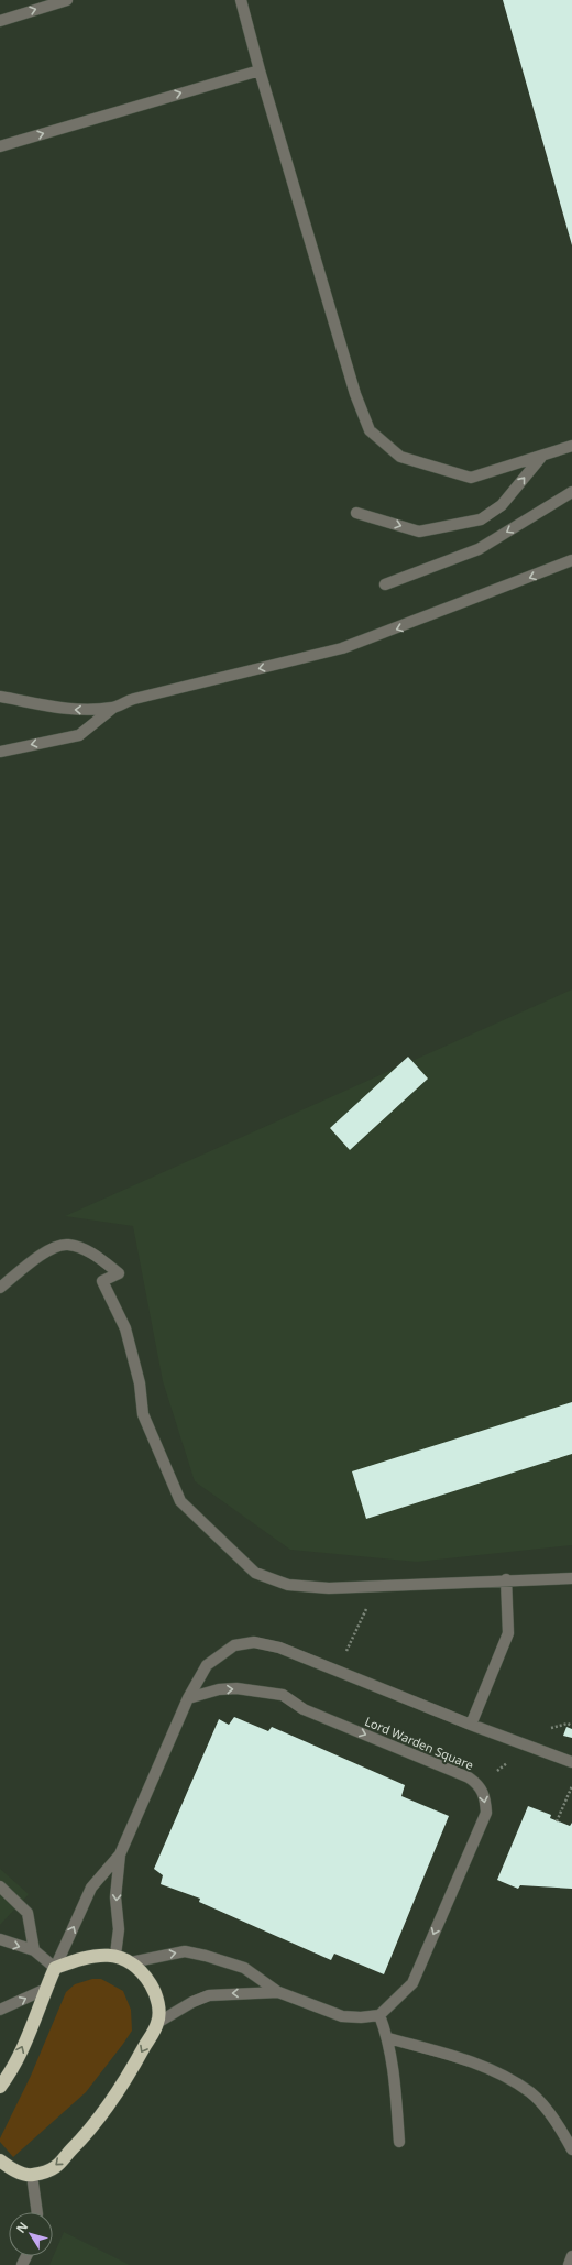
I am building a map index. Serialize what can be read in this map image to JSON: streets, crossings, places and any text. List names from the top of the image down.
{
  "streets": {
    "street": ["Lord Warden Square"]
  },
  "north": "top left"
}
